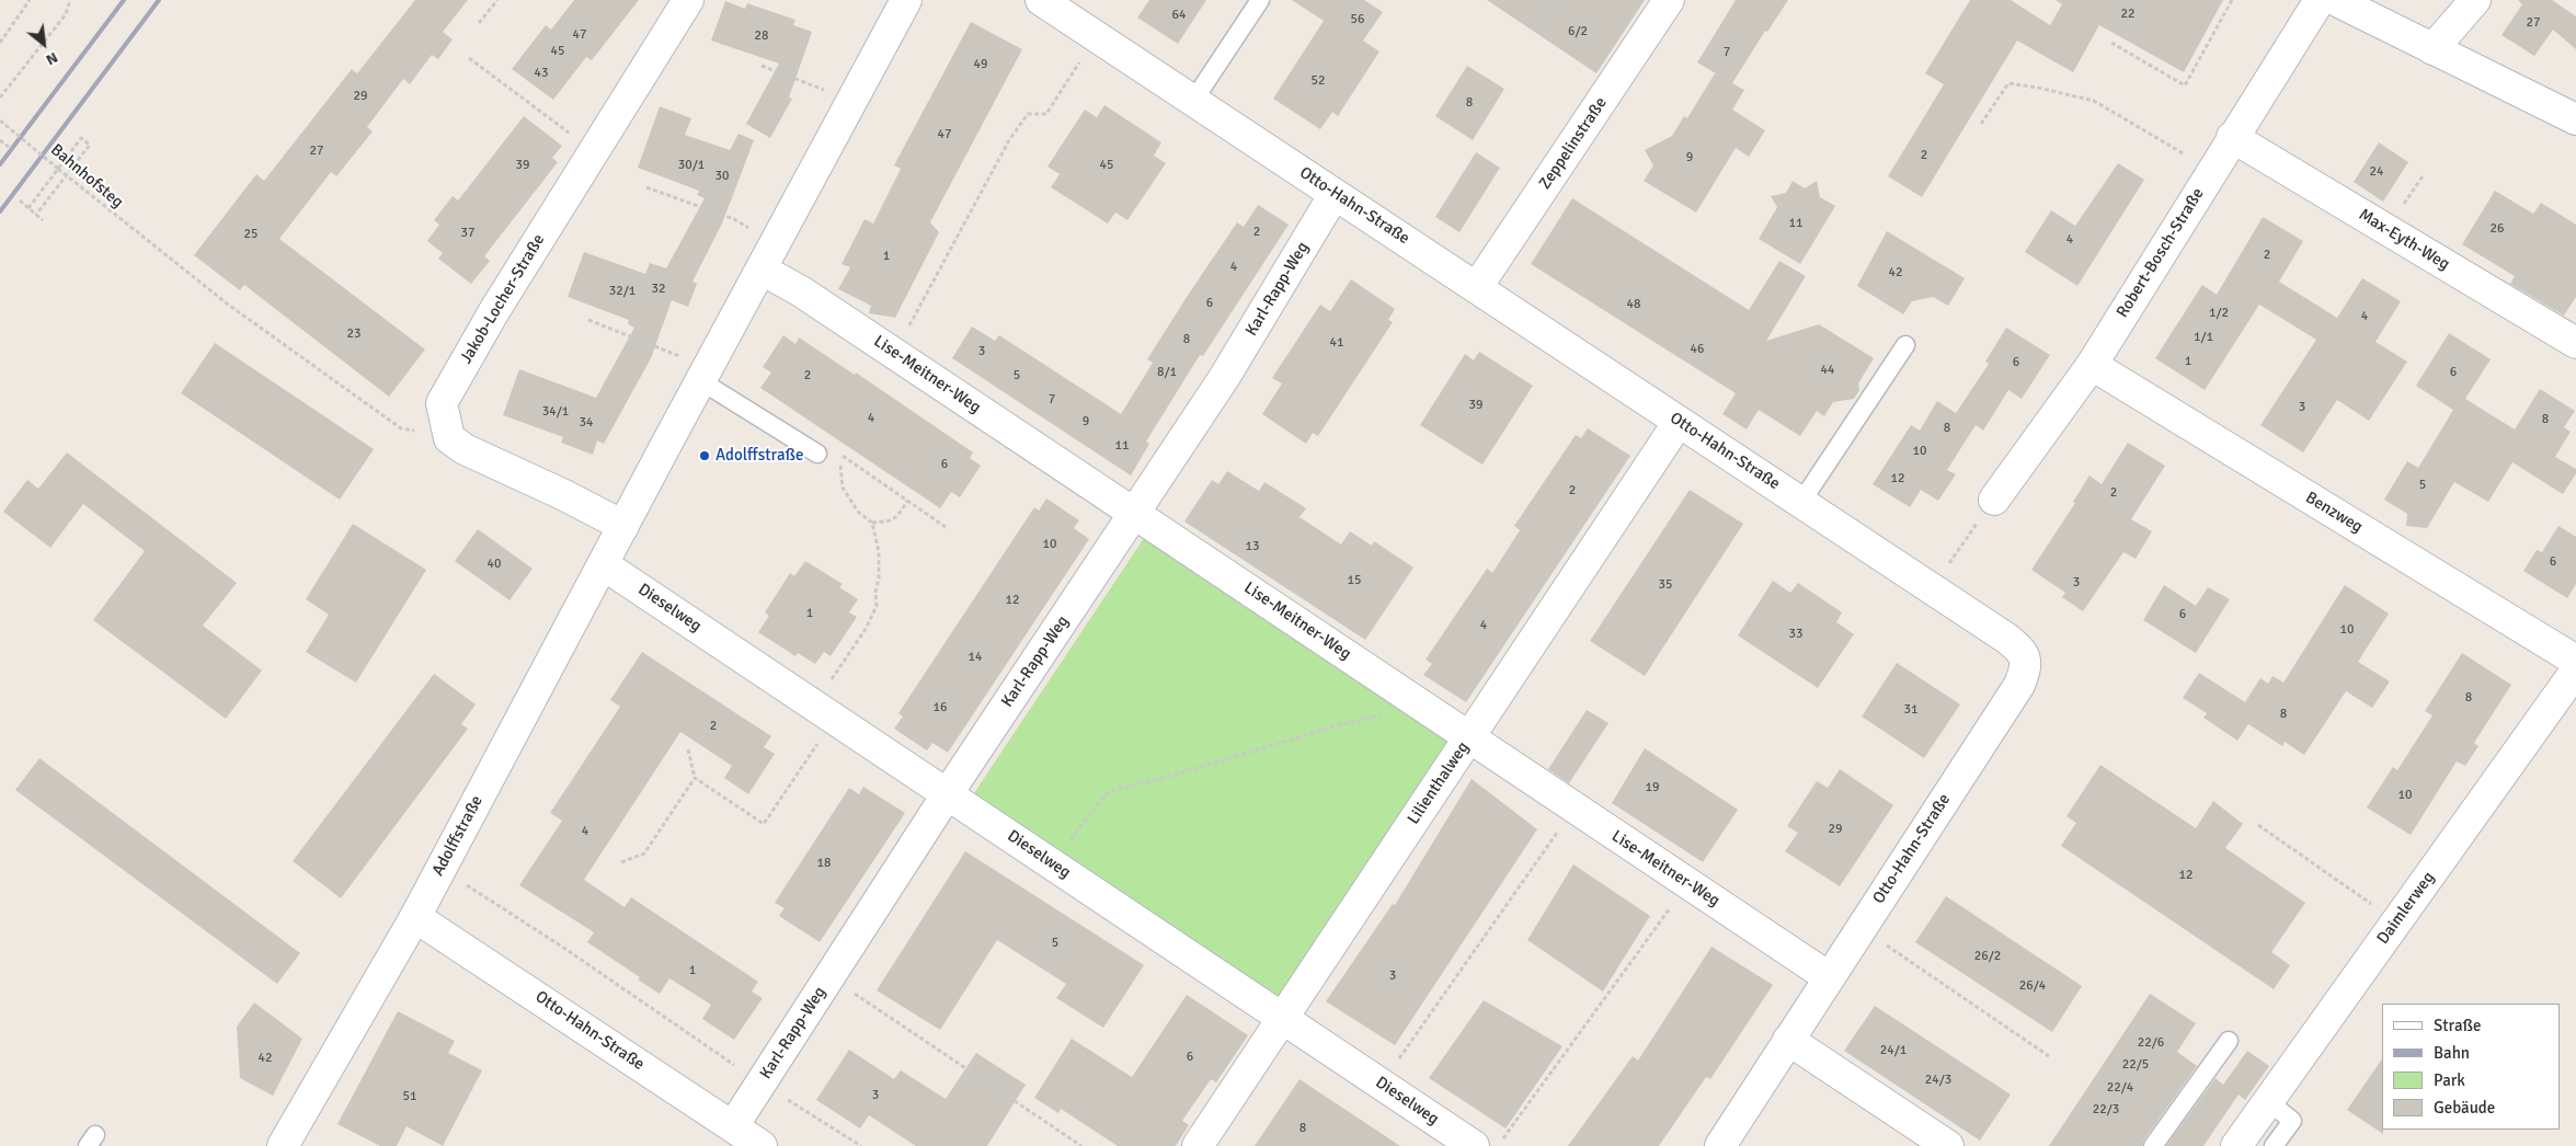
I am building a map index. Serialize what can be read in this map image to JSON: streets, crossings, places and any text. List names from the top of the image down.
{
  "streets": {
    "street": [
      "Zeppelinstraße",
      "Otto-Hahn-Straße",
      "Max-Eyth-Weg",
      "Robert-Bosch-Straße",
      "Karl-Rapp-Weg",
      "Jakob-Locher-Straße",
      "Lise-Meitner-Weg",
      "Benzweg",
      "Dieselweg",
      "Lilienthalweg",
      "Adolffstraße",
      "Daimlerweg"
    ],
    "path": ["Bahnhofsteg"]
  },
  "crossings": [
    ["Zeppelinstraße", "Otto-Hahn-Straße"],
    ["Bahnhofsteg", "Jakob-Locher-Straße"],
    ["Otto-Hahn-Straße", "Karl-Rapp-Weg"],
    ["Otto-Hahn-Straße", "Lise-Meitner-Weg"],
    ["Otto-Hahn-Straße", "Lilienthalweg"],
    ["Otto-Hahn-Straße", "Adolffstraße"],
    ["Max-Eyth-Weg", "Robert-Bosch-Straße"],
    ["Robert-Bosch-Straße", "Benzweg"],
    ["Karl-Rapp-Weg", "Lise-Meitner-Weg"],
    ["Karl-Rapp-Weg", "Dieselweg"],
    ["Lise-Meitner-Weg", "Lilienthalweg"],
    ["Lise-Meitner-Weg", "Adolffstraße"],
    ["Dieselweg", "Lilienthalweg"],
    ["Dieselweg", "Adolffstraße"]
  ],
  "places": ["Adolffstraße"],
  "house_numbers": [
    "22",
    "64",
    "56",
    "27",
    "6/2",
    "47",
    "28",
    "45",
    "7",
    "49",
    "43",
    "52",
    "29",
    "8",
    "47",
    "27",
    "2",
    "9",
    "39",
    "30/1",
    "45",
    "24",
    "30",
    "11",
    "26",
    "2",
    "37",
    "25",
    "4",
    "2",
    "1",
    "4",
    "42",
    "32",
    "32/1",
    "6",
    "48",
    "1/2",
    "4",
    "23",
    "1/1",
    "8",
    "41",
    "46",
    "3",
    "1",
    "6",
    "44",
    "8/1",
    "6",
    "2",
    "5",
    "7",
    "39",
    "3",
    "34/1",
    "4",
    "8",
    "9",
    "34",
    "8",
    "11",
    "10",
    "6",
    "12",
    "5",
    "2",
    "2",
    "10",
    "13",
    "6",
    "40",
    "15",
    "3",
    "35",
    "12",
    "1",
    "6",
    "4",
    "10",
    "33",
    "14",
    "8",
    "16",
    "31",
    "8",
    "2",
    "19",
    "10",
    "29",
    "4",
    "18",
    "12",
    "5",
    "26/2",
    "1",
    "3",
    "26/4",
    "22/6",
    "24/1",
    "6",
    "42",
    "22/5",
    "24/3",
    "22/4",
    "3",
    "51",
    "22/3",
    "8"
  ],
  "legend": [
    "Straße",
    "Bahn",
    "Park",
    "Gebäude"
  ],
  "north": "bottom right"
}
